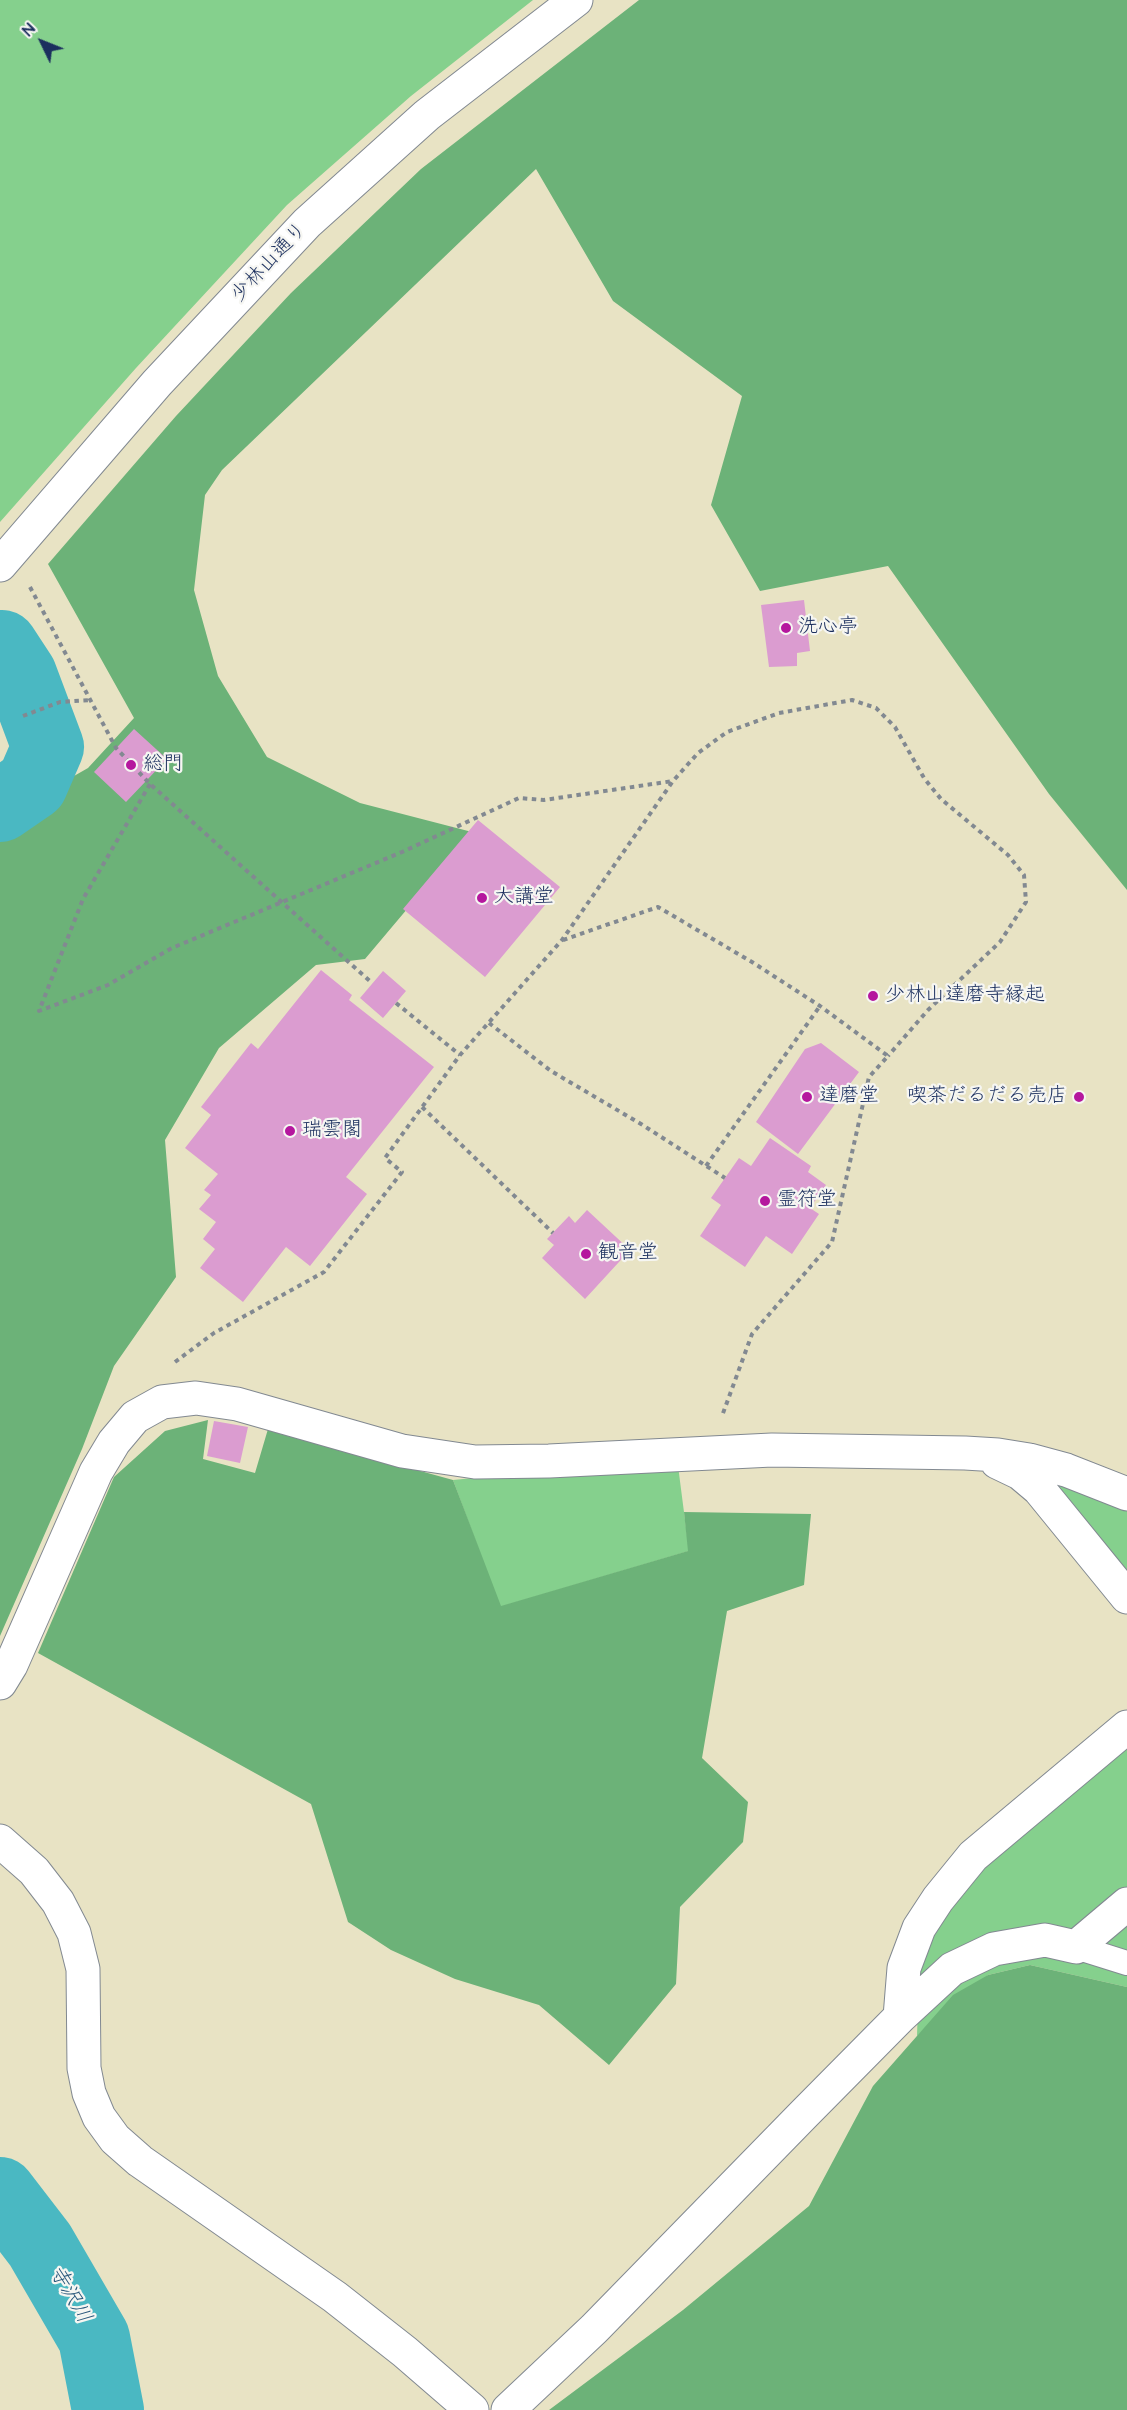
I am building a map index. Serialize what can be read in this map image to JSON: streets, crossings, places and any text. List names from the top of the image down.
{
  "streets": {
    "street": ["少林山通り"]
  },
  "water": ["寺沢川"],
  "places": [
    "洗心亭",
    "総門",
    "大講堂",
    "少林山達磨寺縁起",
    "達磨堂",
    "喫茶だるだる売店",
    "瑞雲閣",
    "霊符堂",
    "観音堂"
  ],
  "north": "top left"
}
